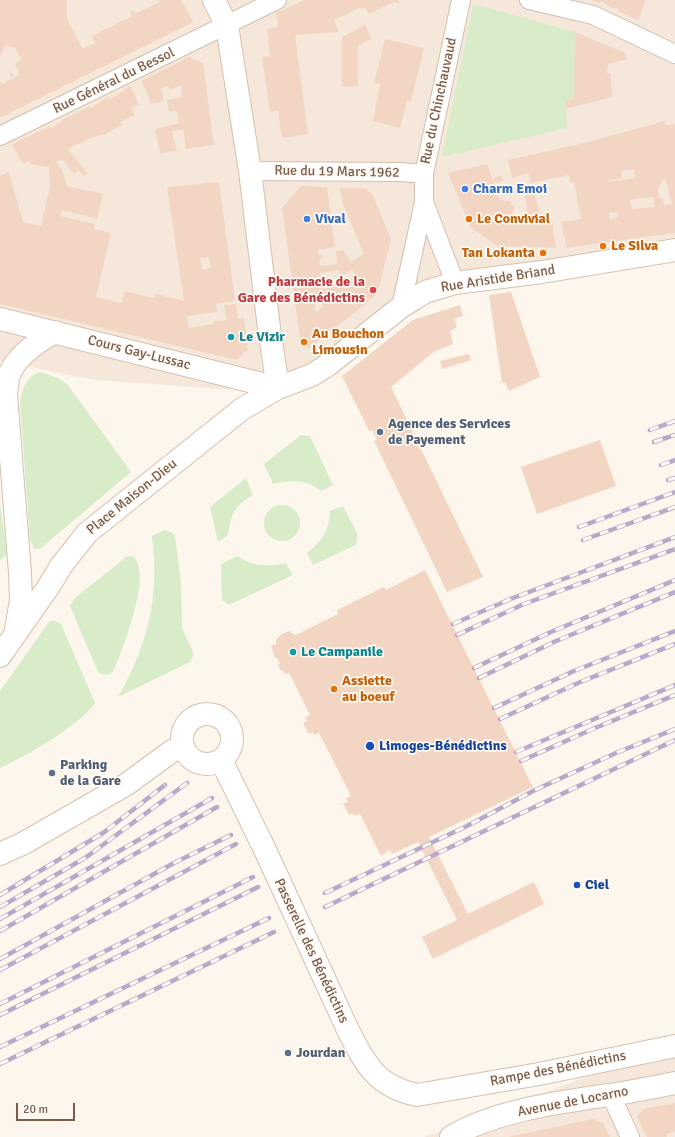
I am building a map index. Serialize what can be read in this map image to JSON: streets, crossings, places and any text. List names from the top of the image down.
{
  "streets": {
    "street": [
      "Rue Général du Bessol",
      "Rue du Chinchauvaud",
      "Rue du 19 Mars 1962",
      "Rue Aristide Briand",
      "Cours Gay-Lussac",
      "Place Maison-Dieu",
      "Passerelle des Bénédictins",
      "Rampe des Bénédictins",
      "Avenue de Locarno"
    ]
  },
  "crossings": [
    ["Rue du Chinchauvaud", "Rue du 19 Mars 1962"],
    ["Rue du Chinchauvaud", "Rue Aristide Briand"],
    ["Rue Aristide Briand", "Cours Gay-Lussac"],
    ["Rue Aristide Briand", "Place Maison-Dieu"],
    ["Cours Gay-Lussac", "Place Maison-Dieu"],
    ["Passerelle des Bénédictins", "Rampe des Bénédictins"]
  ],
  "places": [
    "Charm Emoi",
    "Vival",
    "Le Convivial",
    "Le Silva",
    "Tan Lokanta",
    "Pharmacie de la Gare des Bénédictins",
    "Le Vizir",
    "Au Bouchon Limousin",
    "Agence des Services de Payement",
    "Le Campanile",
    "Assiette au boeuf",
    "Limoges-Bénédictins",
    "Parking de la Gare",
    "Ciel",
    "Jourdan"
  ],
  "scale_bar": "20 m"
}
